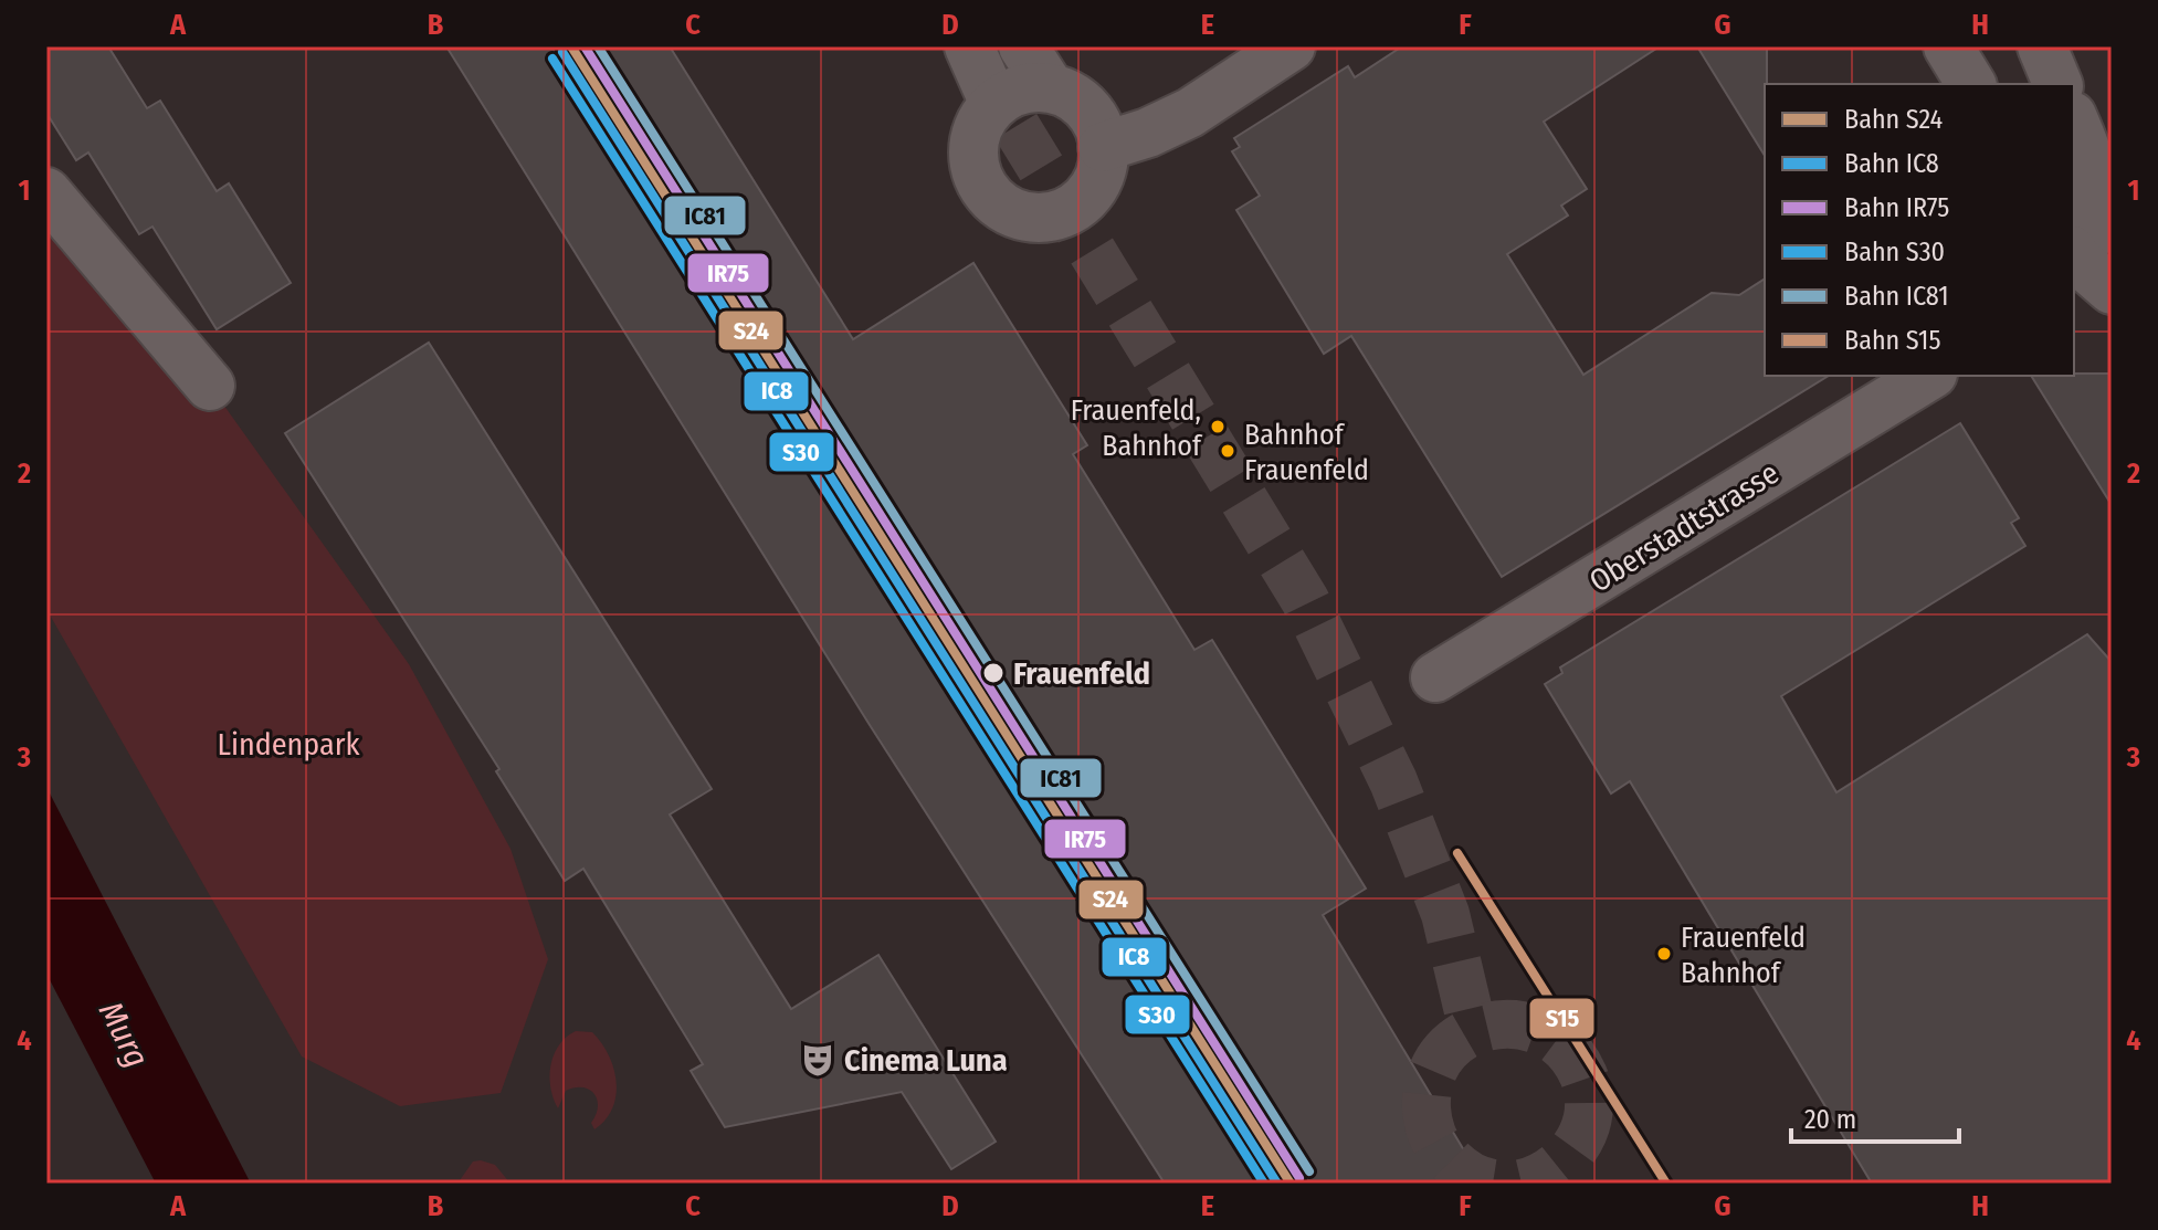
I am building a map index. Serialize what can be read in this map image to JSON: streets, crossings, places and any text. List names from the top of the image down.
{
  "streets": {
    "street": ["Oberstadtstrasse"]
  },
  "water": ["Murg"],
  "parks": ["Lindenpark"],
  "places": {
    "other": [
      "Frauenfeld, Bahnhof",
      "Bahnhof Frauenfeld",
      "Frauenfeld",
      "Frauenfeld Bahnhof"
    ],
    "theatre": ["Cinema Luna"]
  },
  "lines": [
    "rail line S24",
    "rail line IR75",
    "rail line IC81",
    "rail line IC8",
    "rail line S30",
    "rail line S15"
  ],
  "legend": [
    "Bahn S24",
    "Bahn IC8",
    "Bahn IR75",
    "Bahn S30",
    "Bahn IC81",
    "Bahn S15"
  ],
  "scale_bar": "20 m",
  "grid": {
    "columns": [
      "A",
      "B",
      "C",
      "D",
      "E",
      "F",
      "G",
      "H"
    ],
    "rows": [
      "1",
      "2",
      "3",
      "4"
    ]
  }
}
